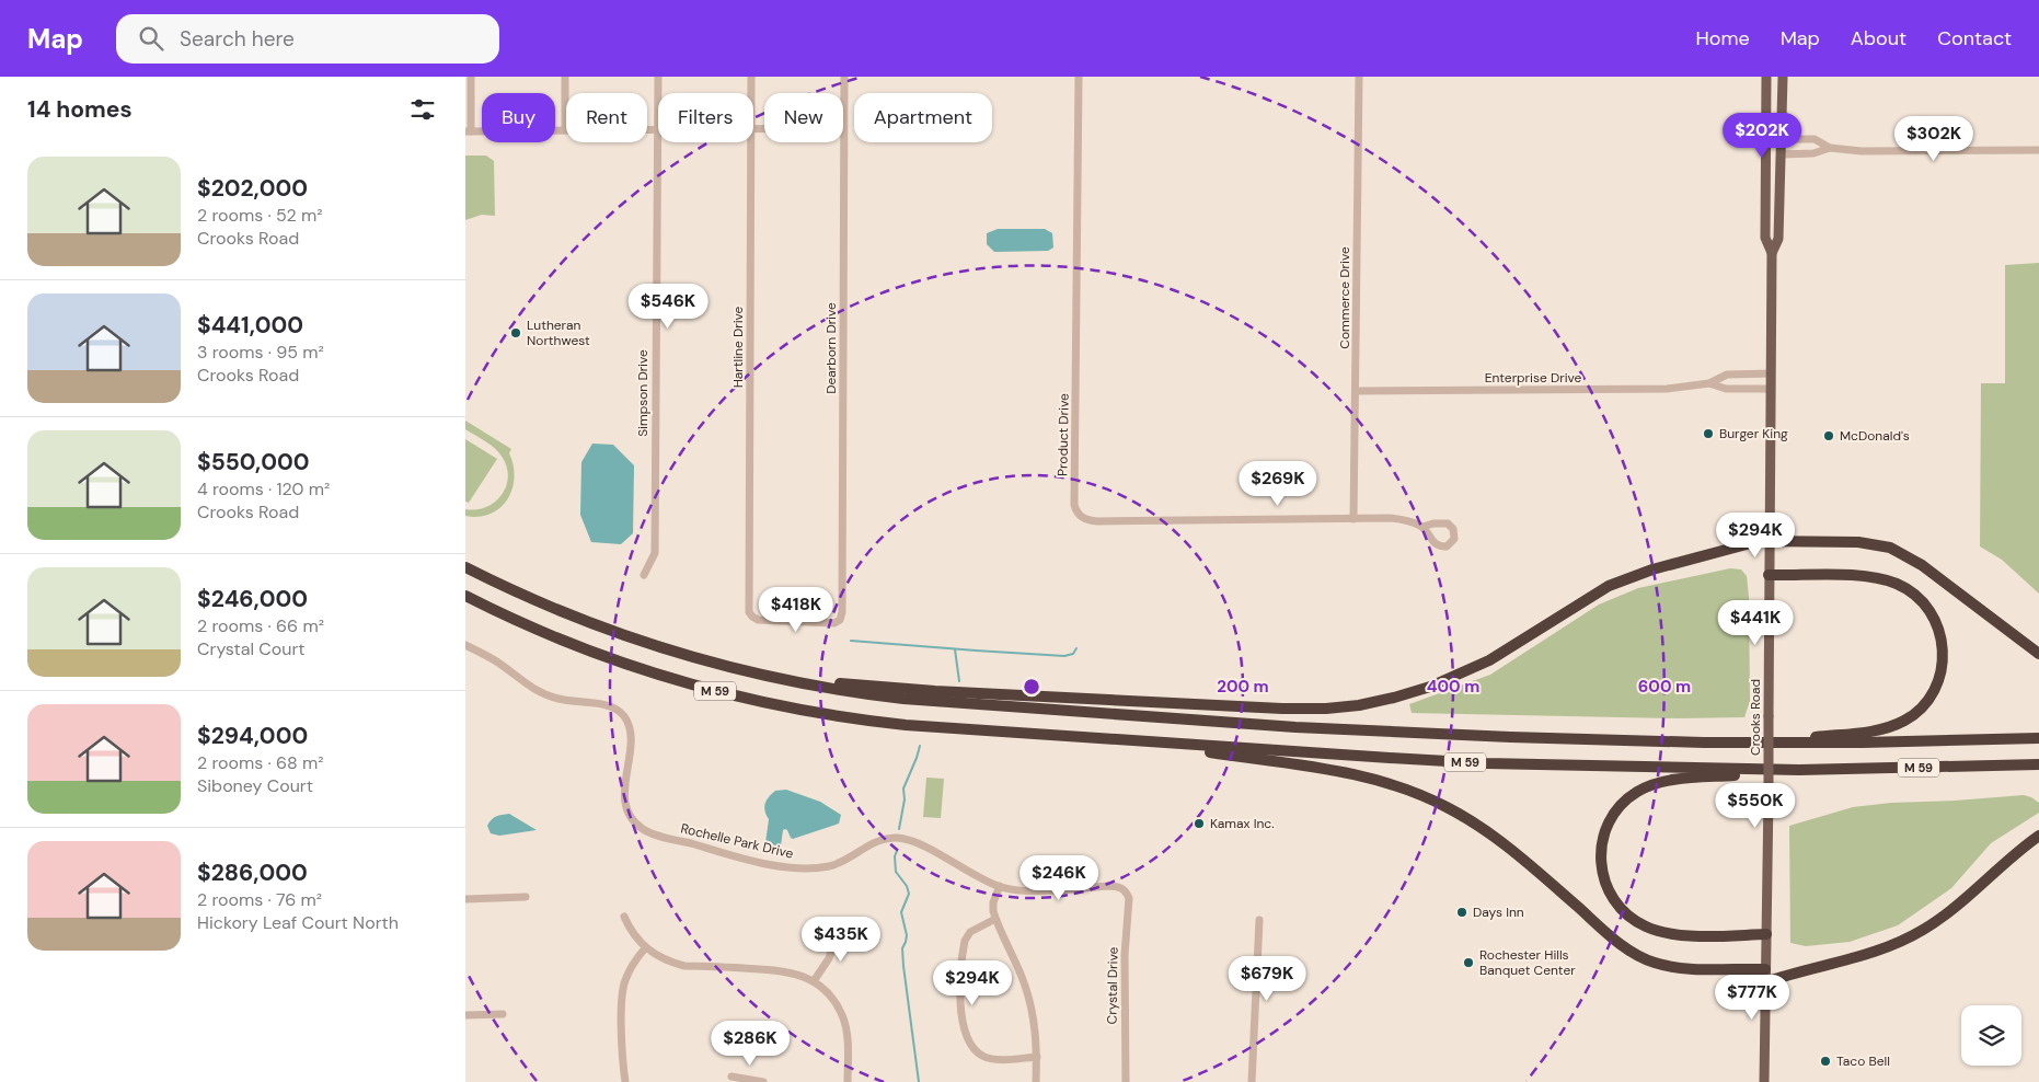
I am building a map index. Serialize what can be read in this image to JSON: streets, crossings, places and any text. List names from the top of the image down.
{
  "streets": {
    "highway": ["M 59"],
    "main road": ["Crooks Road"],
    "street": [
      "Commerce Drive",
      "Hartline Drive",
      "Dearborn Drive",
      "Enterprise Drive",
      "Simpson Drive",
      "Product Drive",
      "Rochelle Park Drive",
      "Crystal Drive"
    ]
  },
  "crossings": [
    ["Commerce Drive", "Enterprise Drive"],
    ["Commerce Drive", "Product Drive"],
    ["Hartline Drive", "Dearborn Drive"],
    ["Enterprise Drive", "Crooks Road"],
    ["Rochelle Park Drive", "Crystal Drive"]
  ],
  "places": [
    "Lutheran Northwest",
    "Burger King",
    "McDonald's",
    "Kamax Inc.",
    "Days Inn",
    "Rochester Hills Banquet Center",
    "Taco Bell"
  ],
  "page": {
    "header": "Map",
    "search": "Search here",
    "nav": [
      "Home",
      "Map",
      "About",
      "Contact"
    ],
    "heading": "14 homes",
    "chip": [
      "Buy",
      "Rent",
      "Filters",
      "New",
      "Apartment"
    ],
    "price": [
      "$202K",
      "$302K",
      "$546K",
      "$269K",
      "$294K",
      "$418K",
      "$441K",
      "$550K",
      "$246K",
      "$435K",
      "$679K",
      "$294K",
      "$777K",
      "$286K"
    ],
    "list": [
      {
        "name": "$202,000",
        "note": "2 rooms · 52 m² · Crooks Road"
      },
      {
        "name": "$441,000",
        "note": "3 rooms · 95 m² · Crooks Road"
      },
      {
        "name": "$550,000",
        "note": "4 rooms · 120 m² · Crooks Road"
      },
      {
        "name": "$246,000",
        "note": "2 rooms · 66 m² · Crystal Court"
      },
      {
        "name": "$294,000",
        "note": "2 rooms · 68 m² · Siboney Court"
      },
      {
        "name": "$286,000",
        "note": "2 rooms · 76 m² · Hickory Leaf Court North"
      }
    ]
  },
  "rings": ["200 m", "400 m", "600 m"]
}
